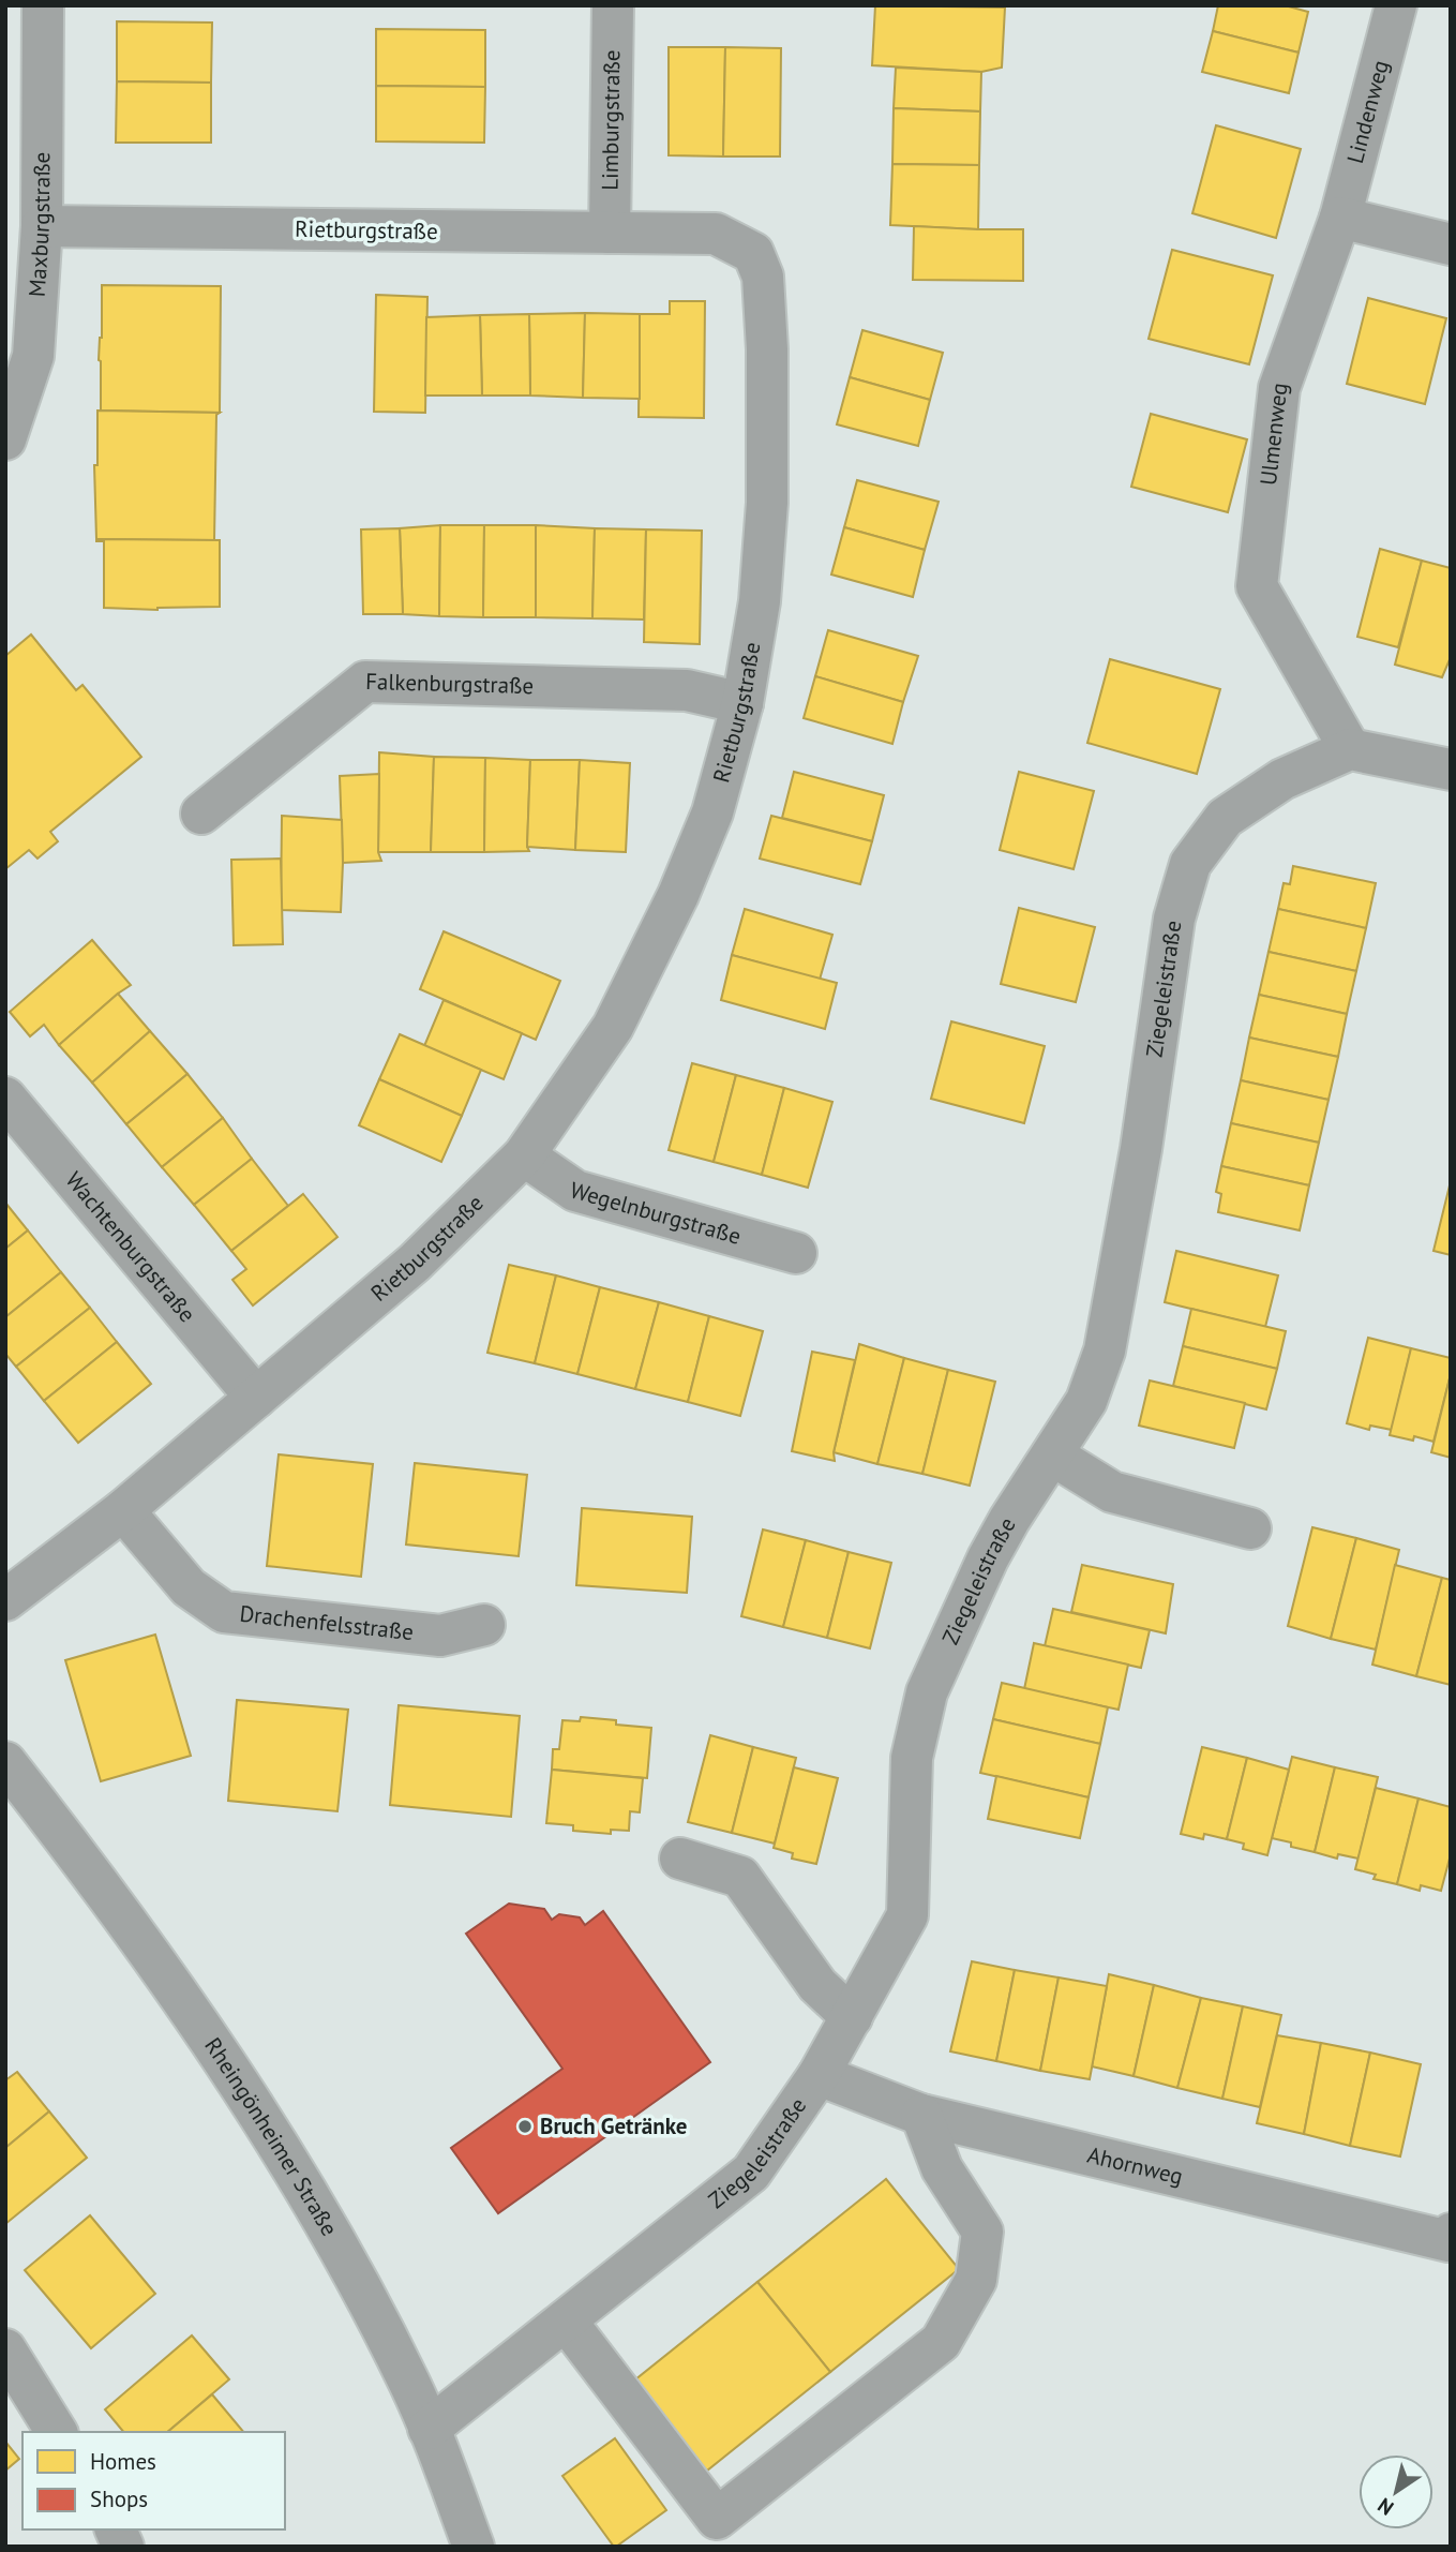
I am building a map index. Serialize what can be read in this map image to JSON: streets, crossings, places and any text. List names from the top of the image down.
{
  "streets": {
    "street": [
      "Lindenweg",
      "Limburgstraße",
      "Maxburgstraße",
      "Rietburgstraße",
      "Ulmenweg",
      "Falkenburgstraße",
      "Ziegeleistraße",
      "Wegelnburgstraße",
      "Wachtenburgstraße",
      "Drachenfelsstraße",
      "Rheingönheimer Straße",
      "Ahornweg"
    ]
  },
  "crossings": [
    ["Lindenweg", "Ulmenweg"],
    ["Limburgstraße", "Rietburgstraße"],
    ["Maxburgstraße", "Rietburgstraße"],
    ["Rietburgstraße", "Falkenburgstraße"],
    ["Rietburgstraße", "Wegelnburgstraße"],
    ["Rietburgstraße", "Wachtenburgstraße"],
    ["Rietburgstraße", "Drachenfelsstraße"],
    ["Ulmenweg", "Ziegeleistraße"],
    ["Ziegeleistraße", "Rheingönheimer Straße"],
    ["Ziegeleistraße", "Ahornweg"]
  ],
  "places": ["Bruch Getränke"],
  "legend": ["Homes", "Shops"],
  "north": "bottom left"
}
